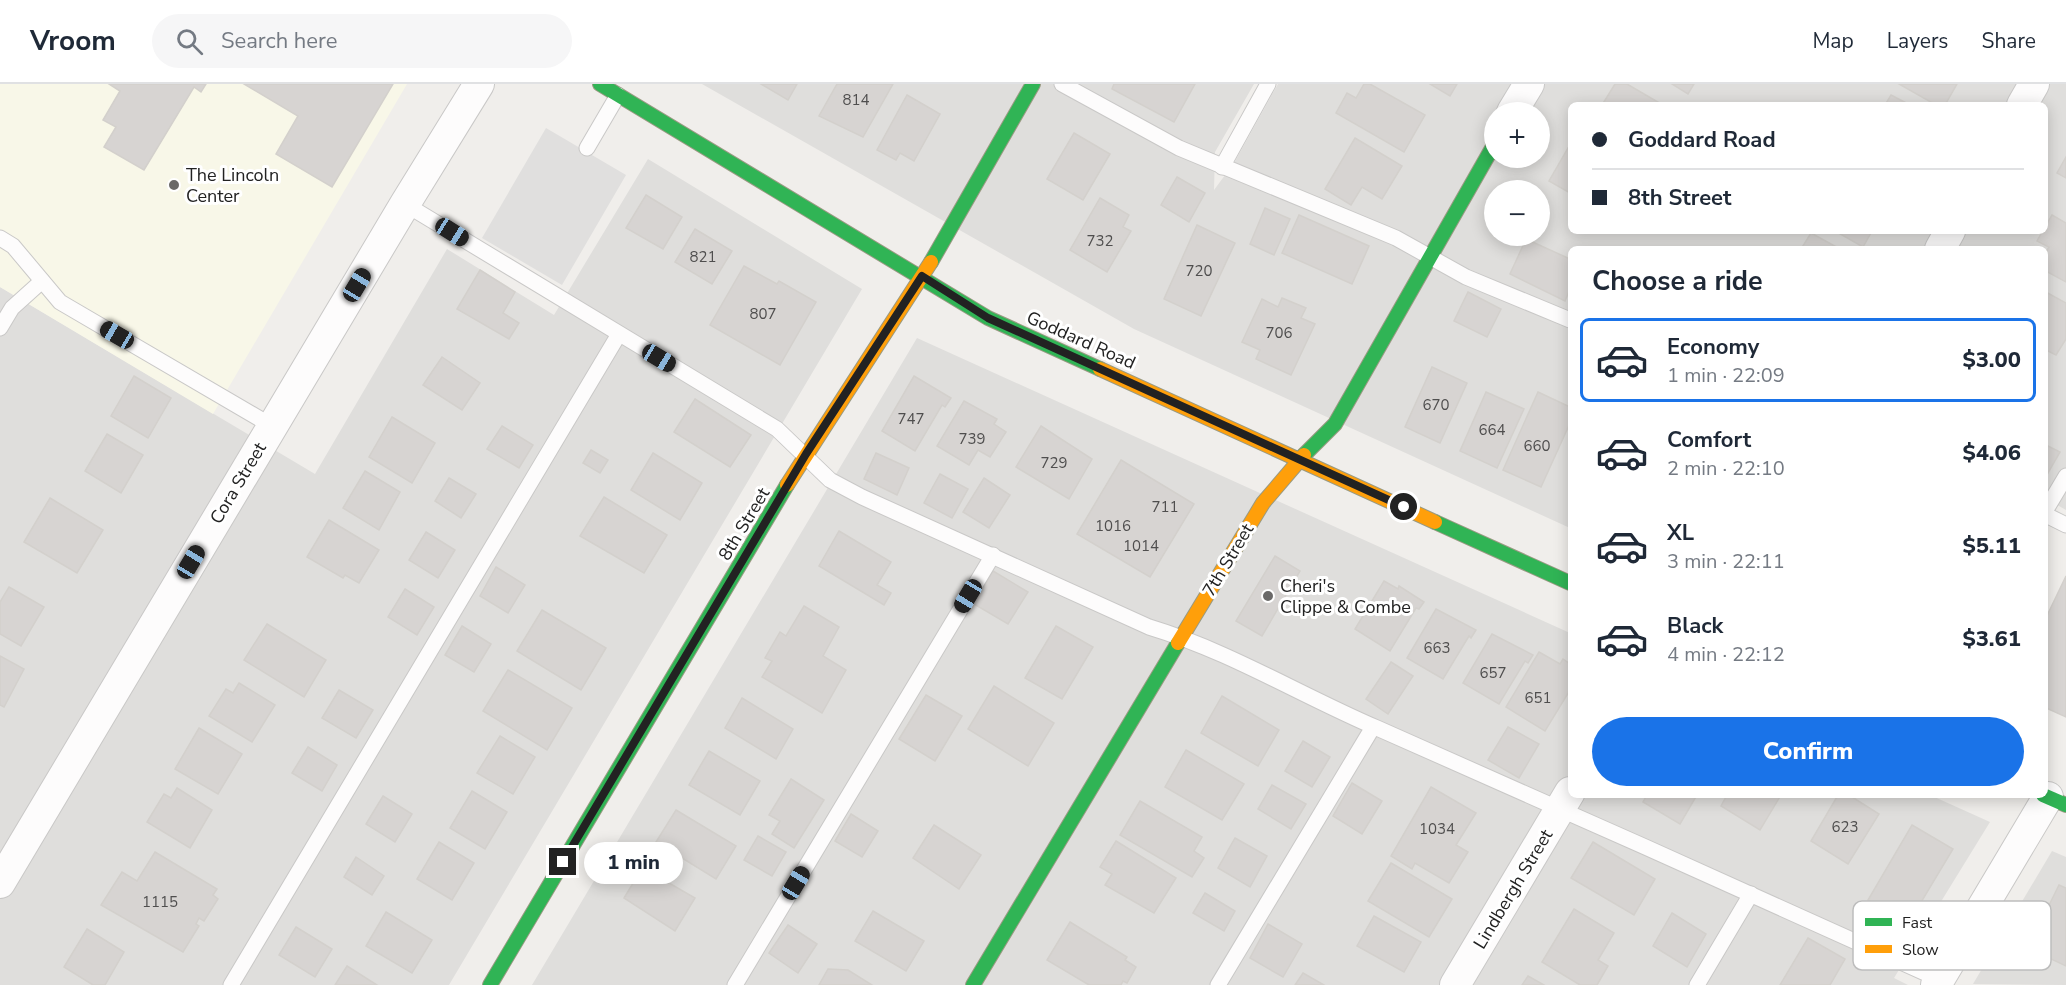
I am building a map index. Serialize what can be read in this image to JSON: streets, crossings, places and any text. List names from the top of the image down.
{
  "streets": {
    "street": [
      "Goddard Road",
      "Cora Street",
      "8th Street",
      "7th Street",
      "Lindbergh Street"
    ]
  },
  "crossings": [
    ["Goddard Road", "8th Street"],
    ["Goddard Road", "7th Street"]
  ],
  "places": ["The Lincoln Center", "Cheri's Clippe & Combe"],
  "house_numbers": [
    "814",
    "732",
    "821",
    "720",
    "807",
    "706",
    "670",
    "747",
    "664",
    "739",
    "660",
    "729",
    "711",
    "1016",
    "1014",
    "663",
    "657",
    "651",
    "623",
    "1034",
    "1115"
  ],
  "legend": ["Fast", "Slow"],
  "page": {
    "header": "Vroom",
    "search": "Search here",
    "nav": ["Map", "Layers", "Share"],
    "map_buttons": ["+", "−"],
    "banner": ["Goddard Road", "8th Street"],
    "heading": "Choose a ride",
    "list": [
      {
        "name": "Economy",
        "note": "1 min · 22:09",
        "value": "$3.00"
      },
      {
        "name": "Comfort",
        "note": "2 min · 22:10",
        "value": "$4.06"
      },
      {
        "name": "XL",
        "note": "3 min · 22:11",
        "value": "$5.11"
      },
      {
        "name": "Black",
        "note": "4 min · 22:12",
        "value": "$3.61"
      }
    ],
    "buttons": "Confirm",
    "bubble": "1 min"
  }
}
